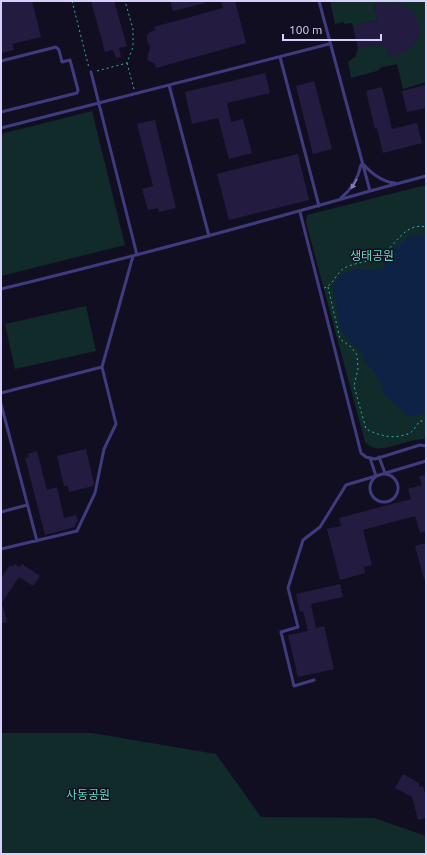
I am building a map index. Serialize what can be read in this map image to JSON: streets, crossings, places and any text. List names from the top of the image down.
{
  "parks": ["생태공원", "사동공원"],
  "scale_bar": "100 m"
}
